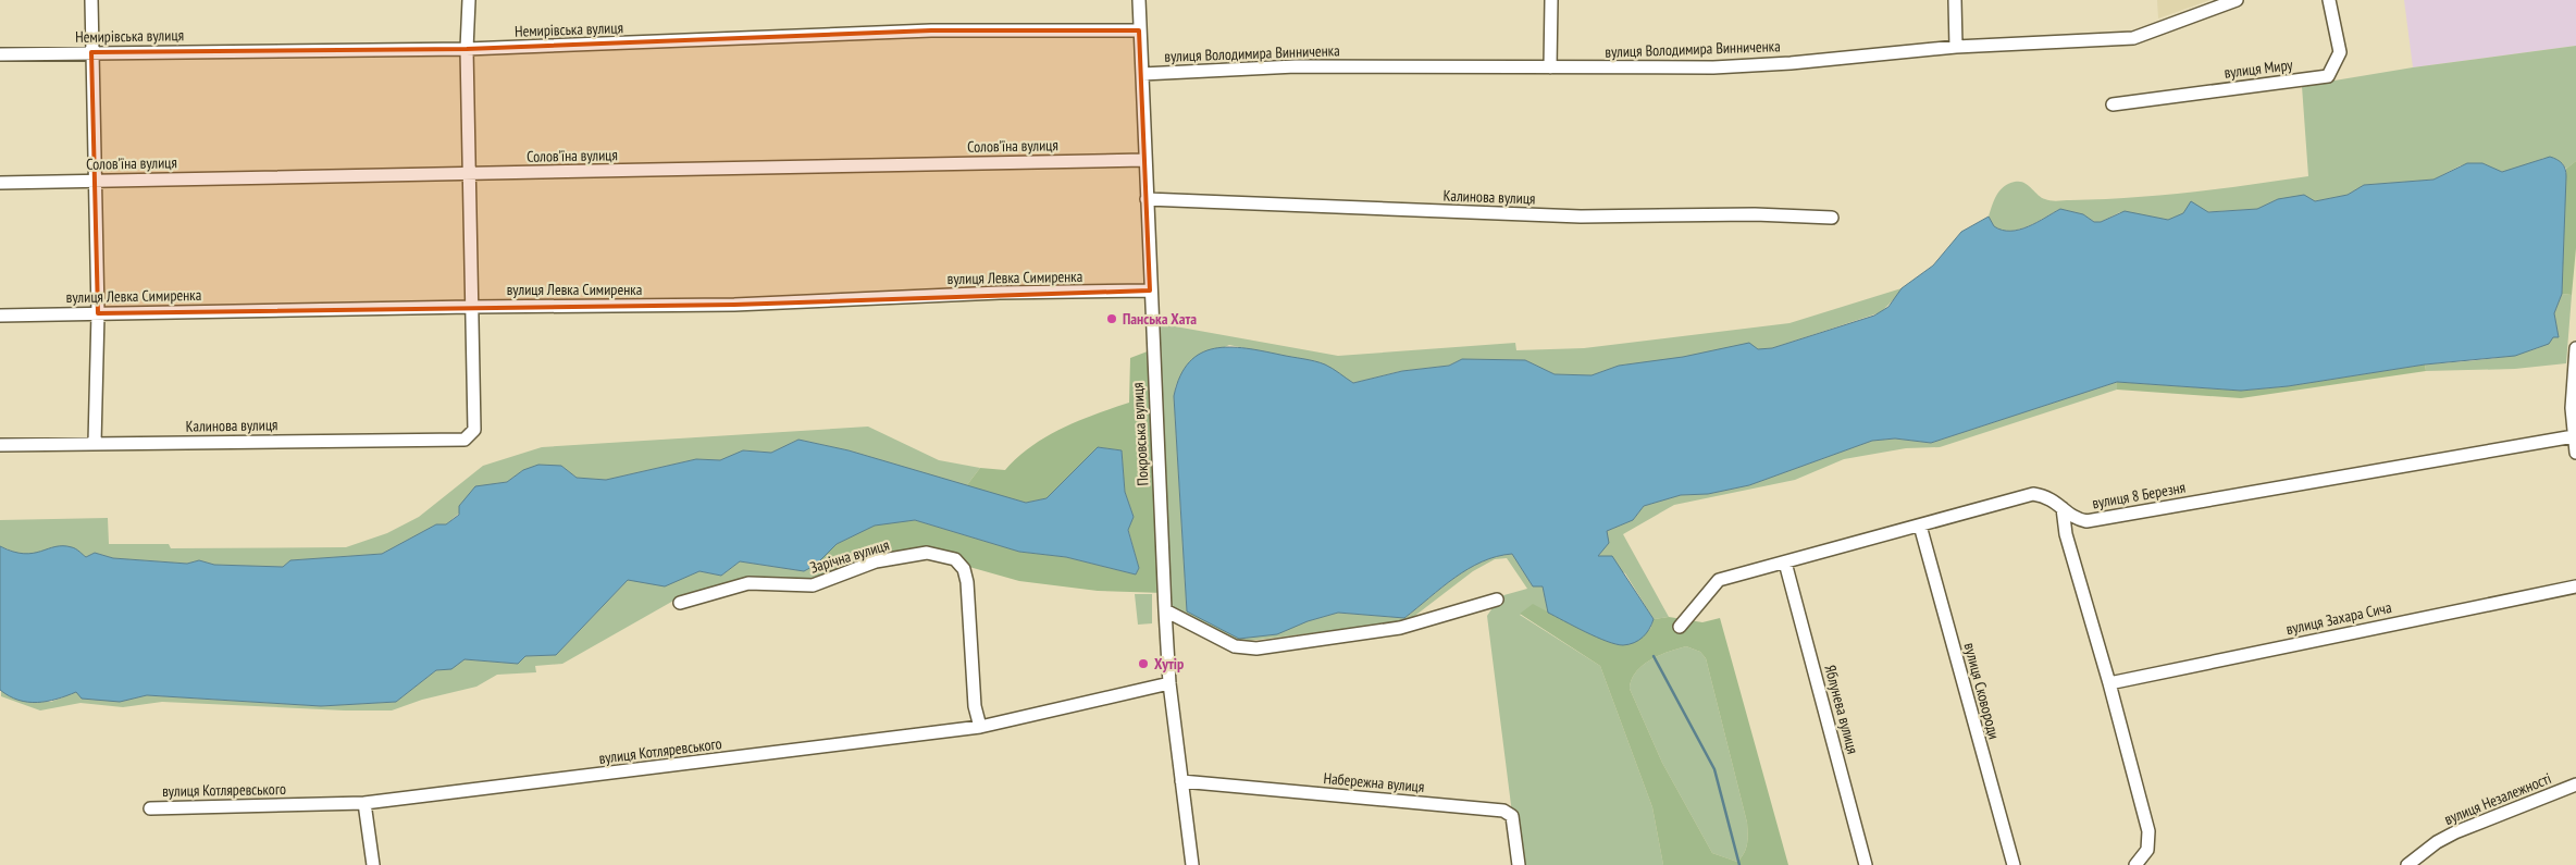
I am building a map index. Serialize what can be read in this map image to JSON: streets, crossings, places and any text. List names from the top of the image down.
{
  "streets": {
    "street": [
      "Немирівська вулиця",
      "вулиця Володимира Винниченка",
      "вулиця Миру",
      "Соловʼїна вулиця",
      "Калинова вулиця",
      "вулиця Левка Симиренка",
      "Покровська вулиця",
      "вулиця 8 Березня",
      "Зарічна вулиця",
      "вулиця Захара Сича",
      "вулиця Сковороди",
      "Яблунева вулиця",
      "вулиця Котляревського",
      "Набережна вулиця",
      "вулиця Незалежності"
    ]
  },
  "crossings": [
    ["Немирівська вулиця", "Покровська вулиця"],
    ["вулиця Володимира Винниченка", "Покровська вулиця"],
    ["Соловʼїна вулиця", "Покровська вулиця"],
    ["Калинова вулиця", "вулиця Левка Симиренка"],
    ["Калинова вулиця", "Покровська вулиця"],
    ["вулиця Левка Симиренка", "Покровська вулиця"],
    ["Покровська вулиця", "вулиця Котляревського"],
    ["Покровська вулиця", "Набережна вулиця"],
    ["вулиця 8 Березня", "вулиця Сковороди"],
    ["вулиця 8 Березня", "Яблунева вулиця"],
    ["Зарічна вулиця", "вулиця Котляревського"]
  ],
  "places": ["Панська Хата", "Хутір"]
}
